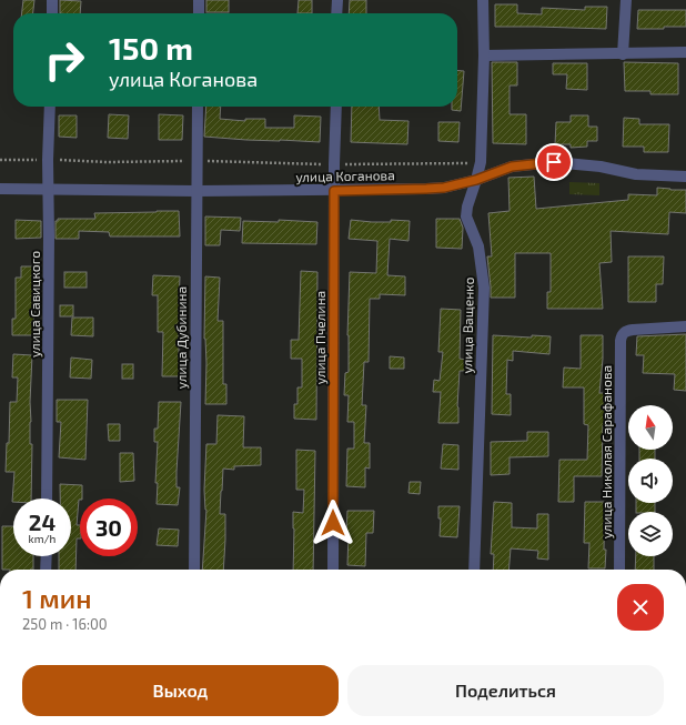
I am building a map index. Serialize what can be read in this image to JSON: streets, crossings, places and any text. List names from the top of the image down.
{
  "streets": {
    "street": [
      "улица Коганова",
      "улица Савицкого",
      "улица Ващенко",
      "улица Дубинина",
      "улица Пчелина",
      "улица Николая Сарафанова"
    ]
  },
  "crossings": [
    ["улица Коганова", "улица Савицкого"],
    ["улица Коганова", "улица Ващенко"],
    ["улица Коганова", "улица Дубинина"],
    ["улица Коганова", "улица Пчелина"]
  ],
  "north": "top",
  "page": {
    "turn": ["150 m", "улица Коганова"],
    "speed": "24 km/h",
    "limit": "30",
    "heading": ["1 мин", "250 m · 16:00"],
    "buttons": ["Выход", "Поделиться"]
  }
}
